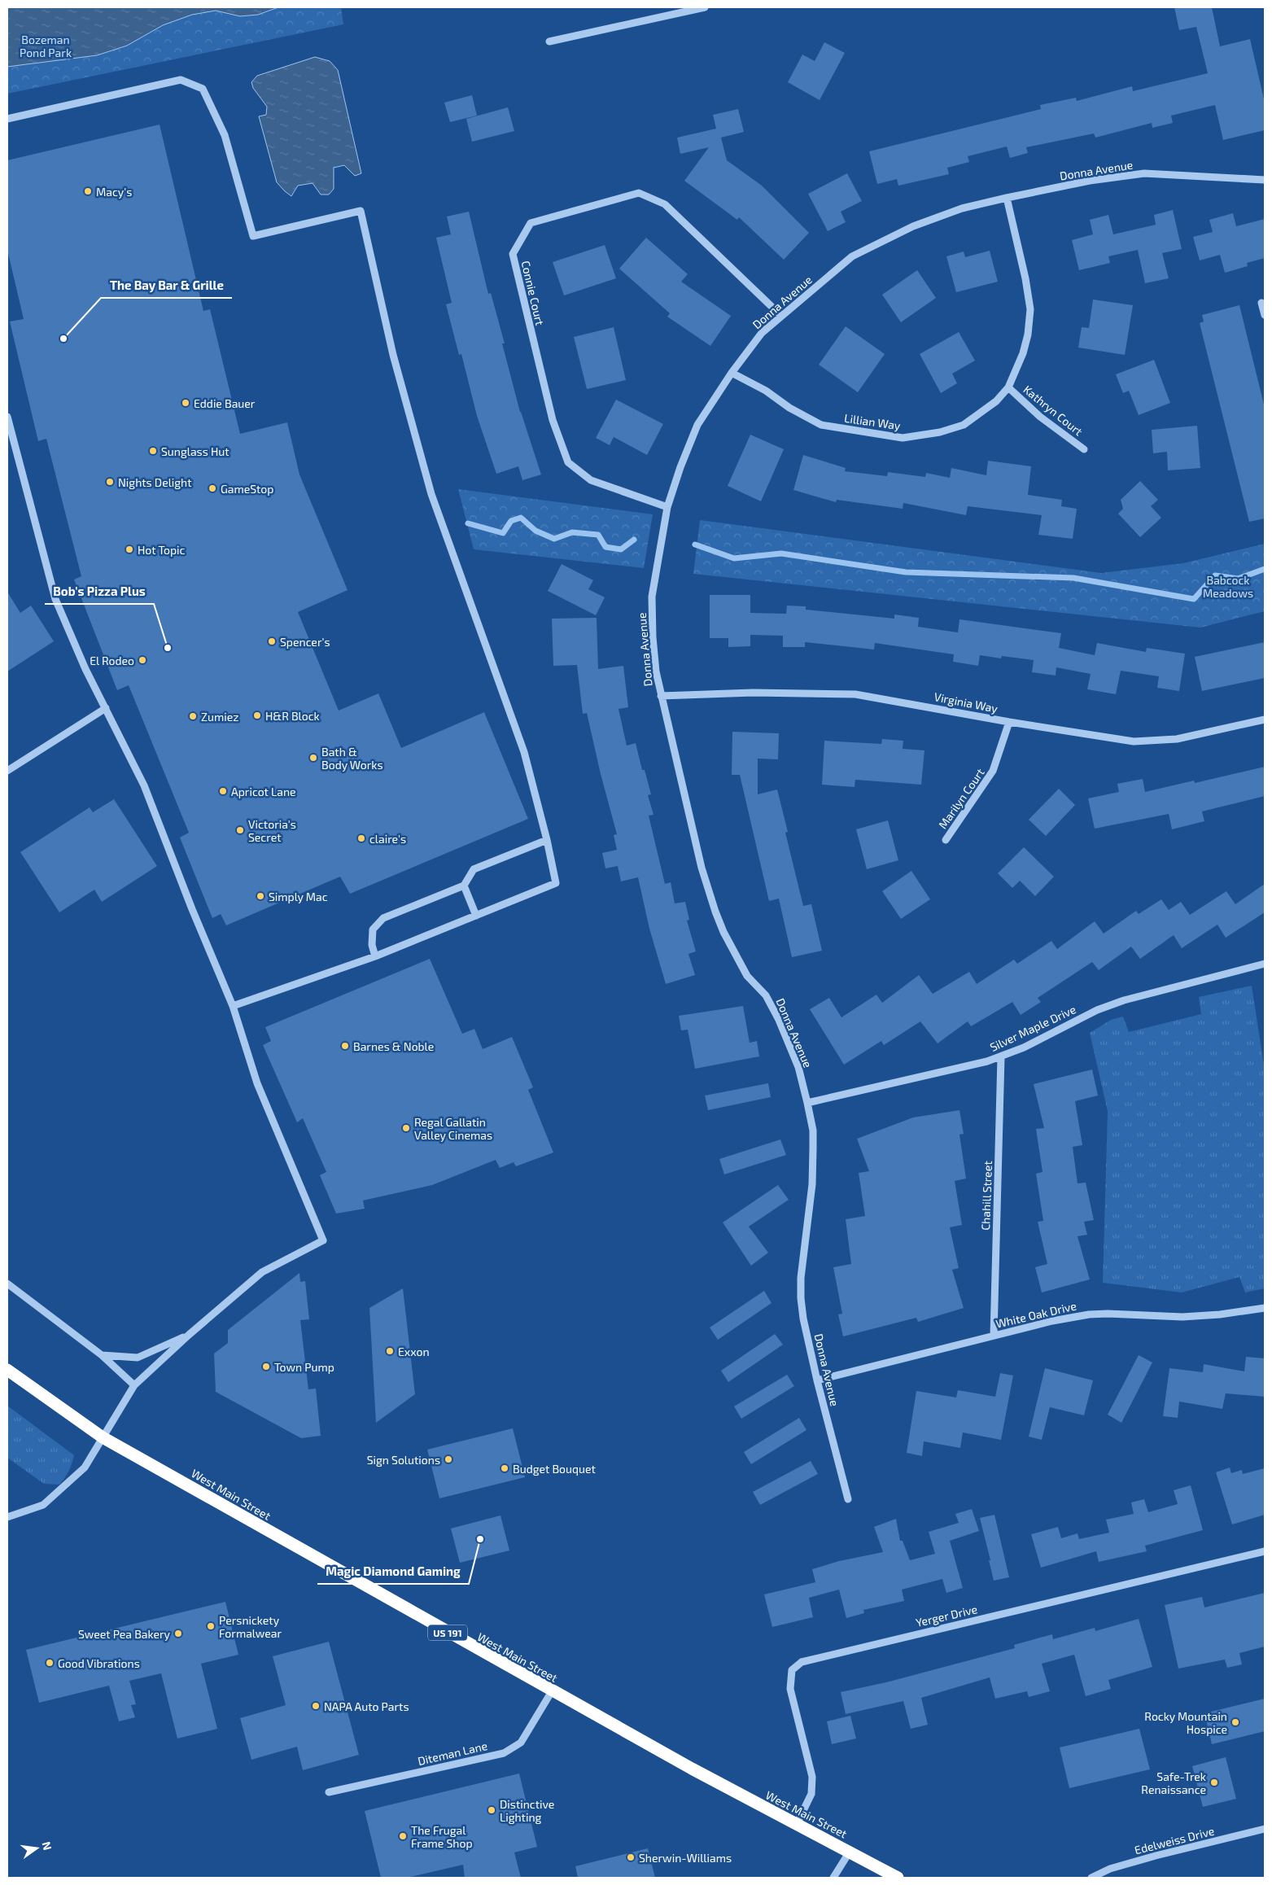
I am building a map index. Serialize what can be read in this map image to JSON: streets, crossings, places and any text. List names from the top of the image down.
{
  "streets": {
    "highway": ["West Main Street", "US 191"],
    "street": [
      "Donna Avenue",
      "Connie Court",
      "Kathryn Court",
      "Lillian Way",
      "Virginia Way",
      "Marilyn Court",
      "Silver Maple Drive",
      "Chahill Street",
      "White Oak Drive",
      "Yerger Drive",
      "Diteman Lane",
      "Edelweiss Drive"
    ]
  },
  "crossings": [
    ["Donna Avenue", "Connie Court"],
    ["Donna Avenue", "Lillian Way"],
    ["Donna Avenue", "Virginia Way"],
    ["Donna Avenue", "Silver Maple Drive"],
    ["Donna Avenue", "White Oak Drive"],
    ["Kathryn Court", "Lillian Way"],
    ["Virginia Way", "Marilyn Court"],
    ["Silver Maple Drive", "Chahill Street"],
    ["Chahill Street", "White Oak Drive"],
    ["West Main Street", "Yerger Drive"],
    ["West Main Street", "Diteman Lane"]
  ],
  "parks": ["Bozeman Pond Park", "Babcock Meadows"],
  "places": [
    "Macy's",
    "The Bay Bar & Grille",
    "Eddie Bauer",
    "Sunglass Hut",
    "Nights Delight",
    "GameStop",
    "Hot Topic",
    "Spencer's",
    "Bob's Pizza Plus",
    "El Rodeo",
    "H&R Block",
    "Zumiez",
    "Bath & Body Works",
    "Apricot Lane",
    "Victoria's Secret",
    "claire's",
    "Simply Mac",
    "Barnes & Noble",
    "Regal Gallatin Valley Cinemas",
    "Exxon",
    "Town Pump",
    "Sign Solutions",
    "Budget Bouquet",
    "Magic Diamond Gaming",
    "Persnickety Formalwear",
    "Sweet Pea Bakery",
    "Good Vibrations",
    "NAPA Auto Parts",
    "Rocky Mountain Hospice",
    "Safe-Trek Renaissance",
    "Distinctive Lighting",
    "The Frugal Frame Shop",
    "Sherwin-Williams"
  ],
  "north": "right"
}
